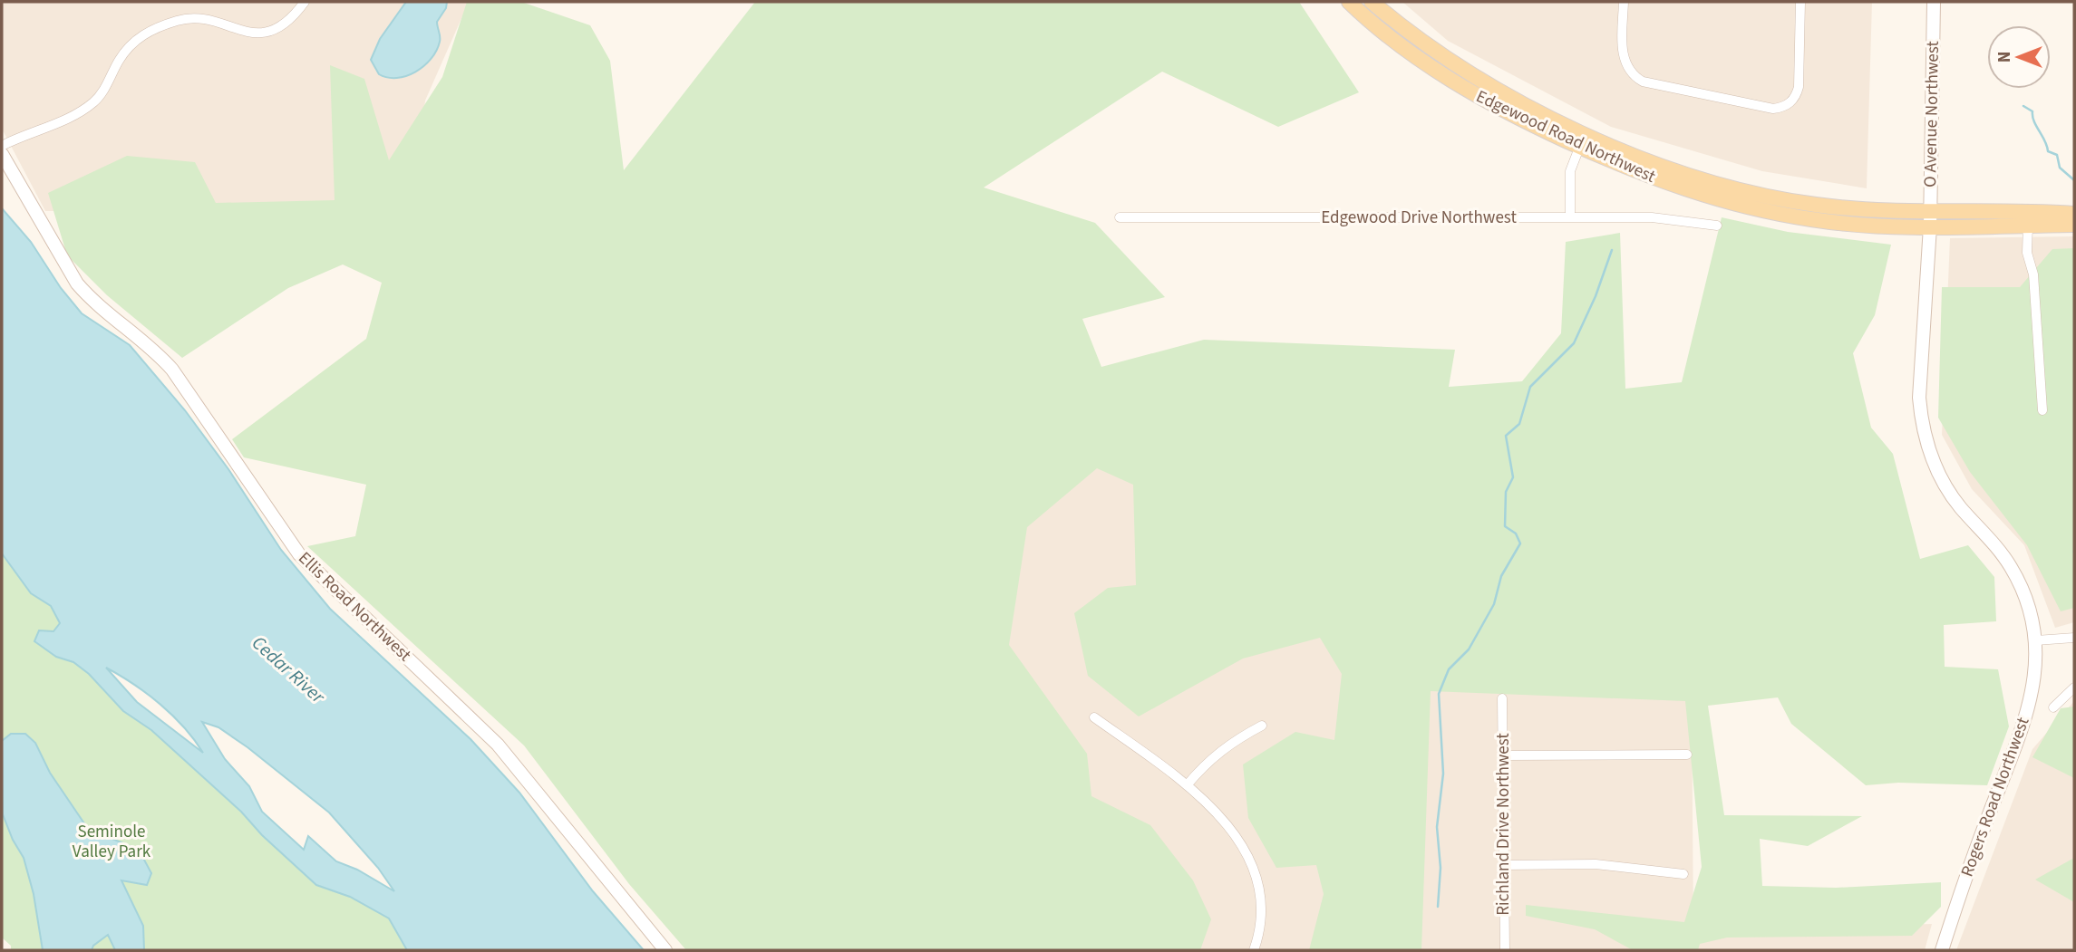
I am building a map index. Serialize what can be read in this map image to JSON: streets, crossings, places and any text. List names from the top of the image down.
{
  "streets": {
    "main road": ["Edgewood Road Northwest"],
    "street": [
      "O Avenue Northwest",
      "Edgewood Drive Northwest",
      "Ellis Road Northwest",
      "Rogers Road Northwest",
      "Richland Drive Northwest"
    ]
  },
  "crossings": [
    ["O Avenue Northwest", "Edgewood Road Northwest"],
    ["O Avenue Northwest", "Rogers Road Northwest"],
    ["Edgewood Road Northwest", "Rogers Road Northwest"]
  ],
  "water": ["Cedar River"],
  "parks": ["Seminole Valley Park"],
  "north": "left"
}
